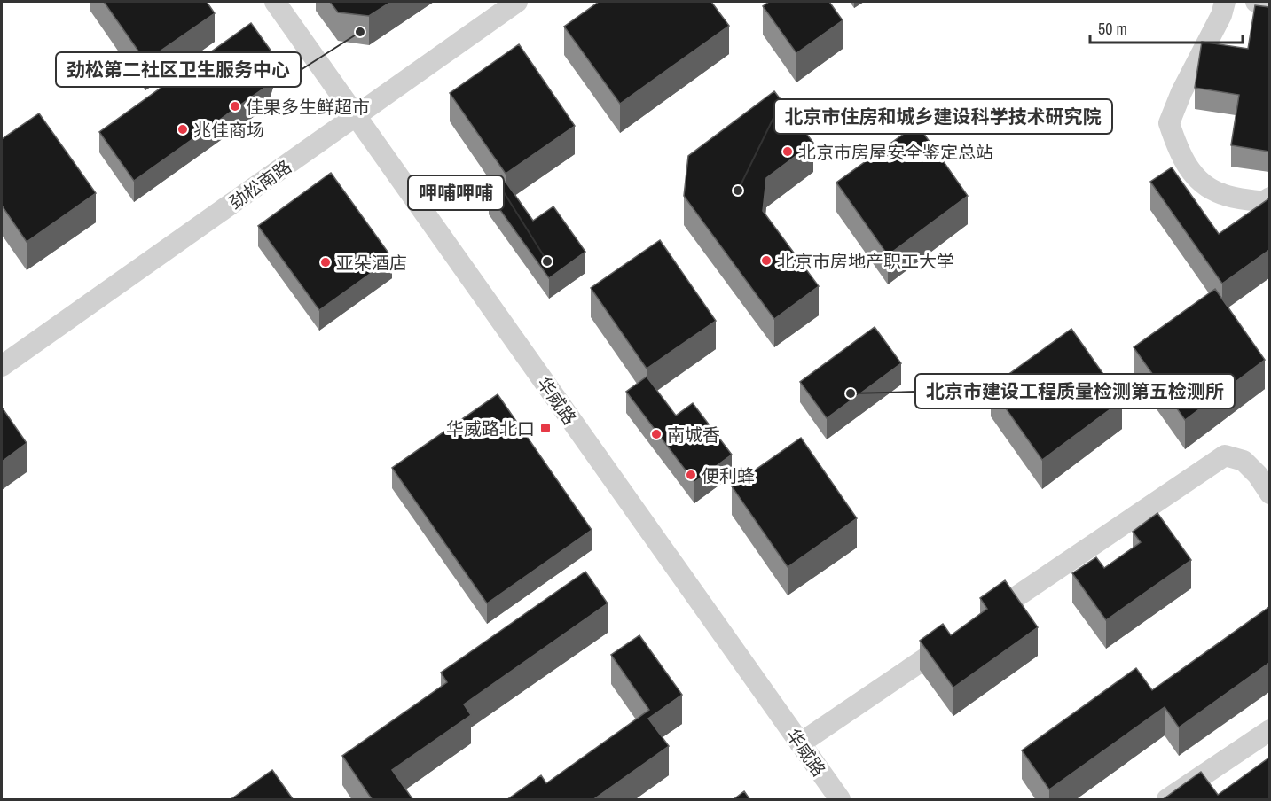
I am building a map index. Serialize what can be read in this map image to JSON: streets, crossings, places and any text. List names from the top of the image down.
{
  "streets": {
    "street": ["劲松南路", "华威路"]
  },
  "crossings": [
    ["劲松南路", "华威路"]
  ],
  "places": {
    "other": [
      "劲松第二社区卫生服务中心",
      "佳果多生鲜超市",
      "兆佳商场",
      "北京市房屋安全鉴定总站",
      "北京市住房和城乡建设科学技术研究院",
      "北京市房地产职工大学",
      "呷哺呷哺",
      "亚朵酒店",
      "北京市建设工程质量检测第五检测所",
      "南城香",
      "便利蜂"
    ],
    "transit": ["华威路北口"]
  },
  "scale_bar": "50 m"
}
